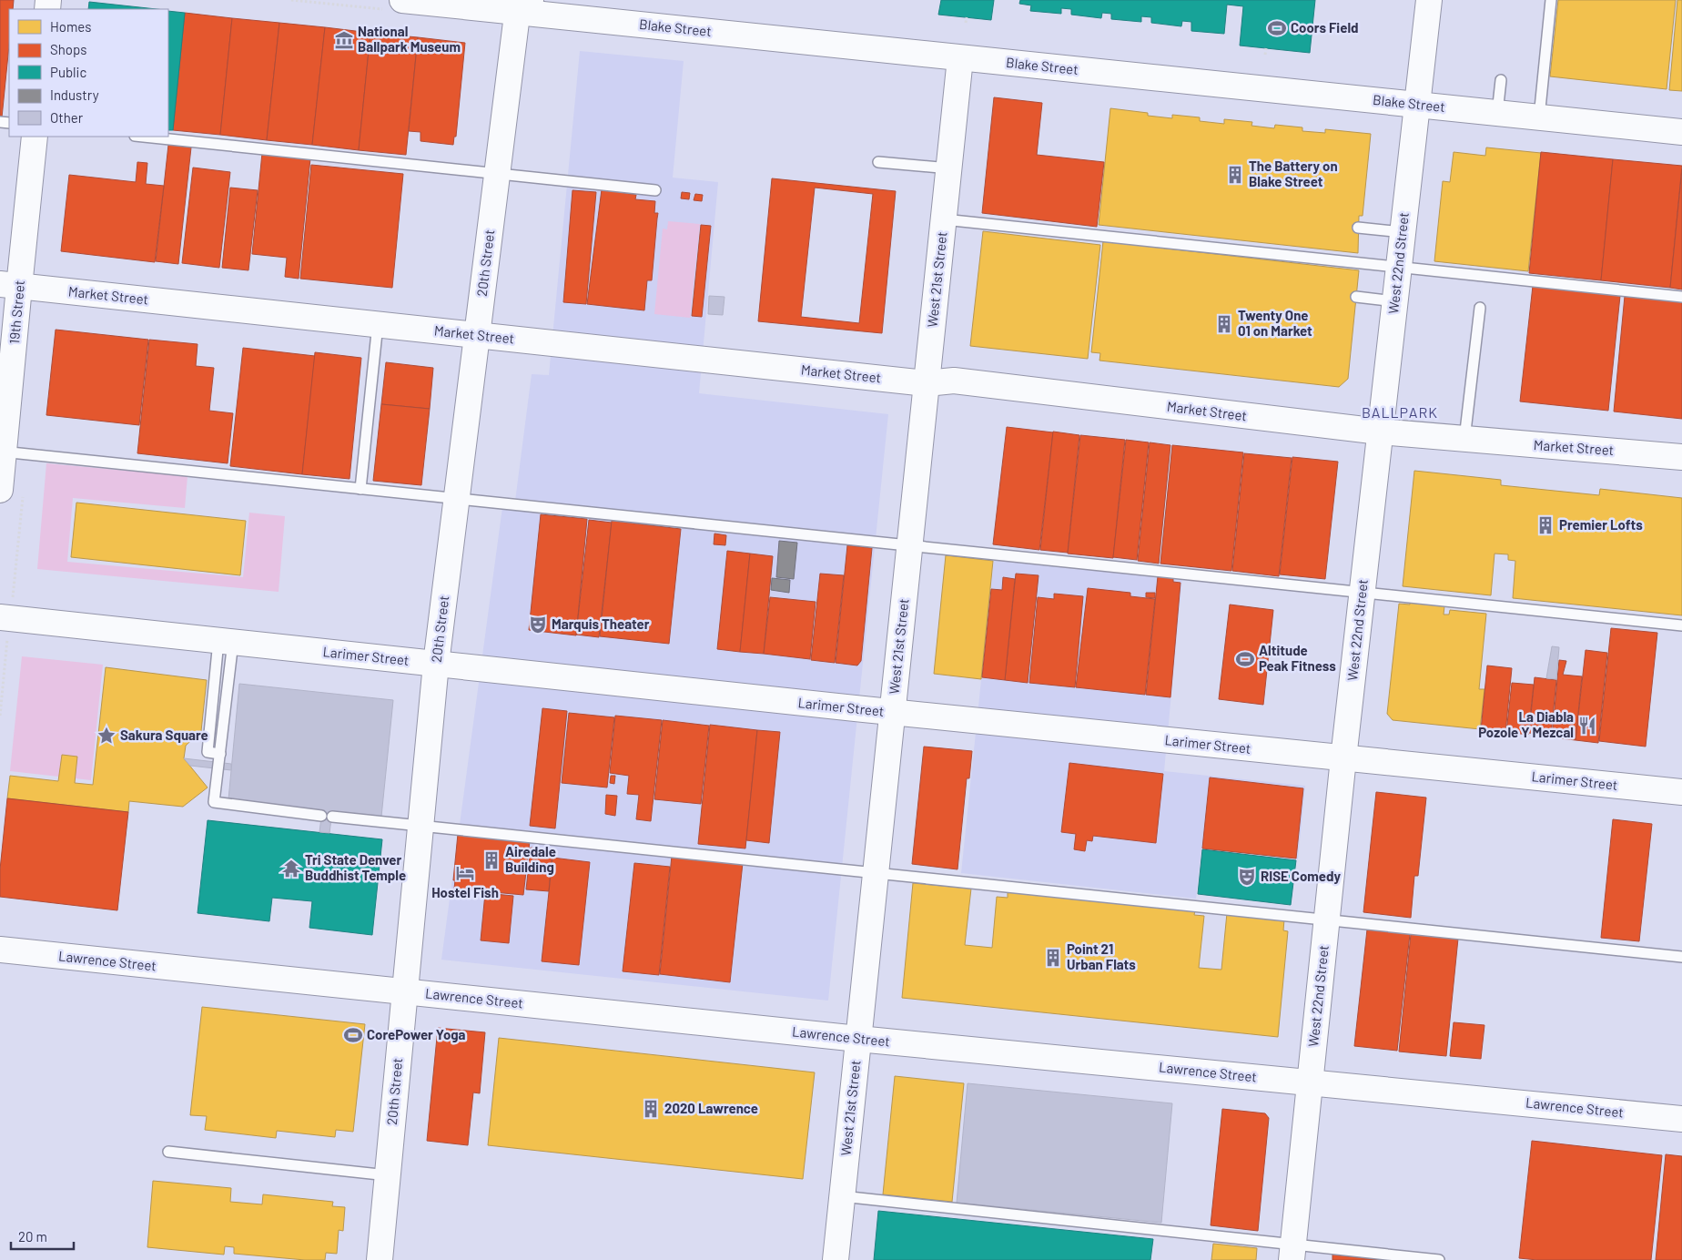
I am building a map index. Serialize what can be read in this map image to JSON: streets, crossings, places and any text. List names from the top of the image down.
{
  "streets": {
    "main road": [
      "Blake Street",
      "20th Street",
      "West 22nd Street",
      "West 21st Street",
      "Market Street",
      "19th Street",
      "Larimer Street",
      "Lawrence Street"
    ]
  },
  "crossings": [
    ["Blake Street", "20th Street"],
    ["Blake Street", "West 22nd Street"],
    ["Blake Street", "West 21st Street"],
    ["20th Street", "Market Street"],
    ["20th Street", "Larimer Street"],
    ["20th Street", "Lawrence Street"],
    ["West 22nd Street", "Market Street"],
    ["West 22nd Street", "Larimer Street"],
    ["West 22nd Street", "Lawrence Street"],
    ["West 21st Street", "Market Street"],
    ["West 21st Street", "Larimer Street"],
    ["West 21st Street", "Lawrence Street"],
    ["Market Street", "19th Street"]
  ],
  "districts": ["BALLPARK"],
  "places": {
    "sports": ["Coors Field", "Altitude Peak Fitness", "CorePower Yoga"],
    "museum": ["National Ballpark Museum"],
    "building": [
      "The Battery on Blake Street",
      "Twenty One 01 on Market",
      "Premier Lofts",
      "Airedale Building",
      "Point 21 Urban Flats",
      "2020 Lawrence"
    ],
    "theatre": ["Marquis Theater", "RISE Comedy"],
    "restaurant": ["La Diabla Pozole Y Mezcal"],
    "place": ["Sakura Square"],
    "temple": ["Tri State Denver Buddhist Temple"],
    "hotel": ["Hostel Fish"]
  },
  "legend": [
    "Homes",
    "Shops",
    "Public",
    "Industry",
    "Other"
  ],
  "scale_bar": "20 m"
}
